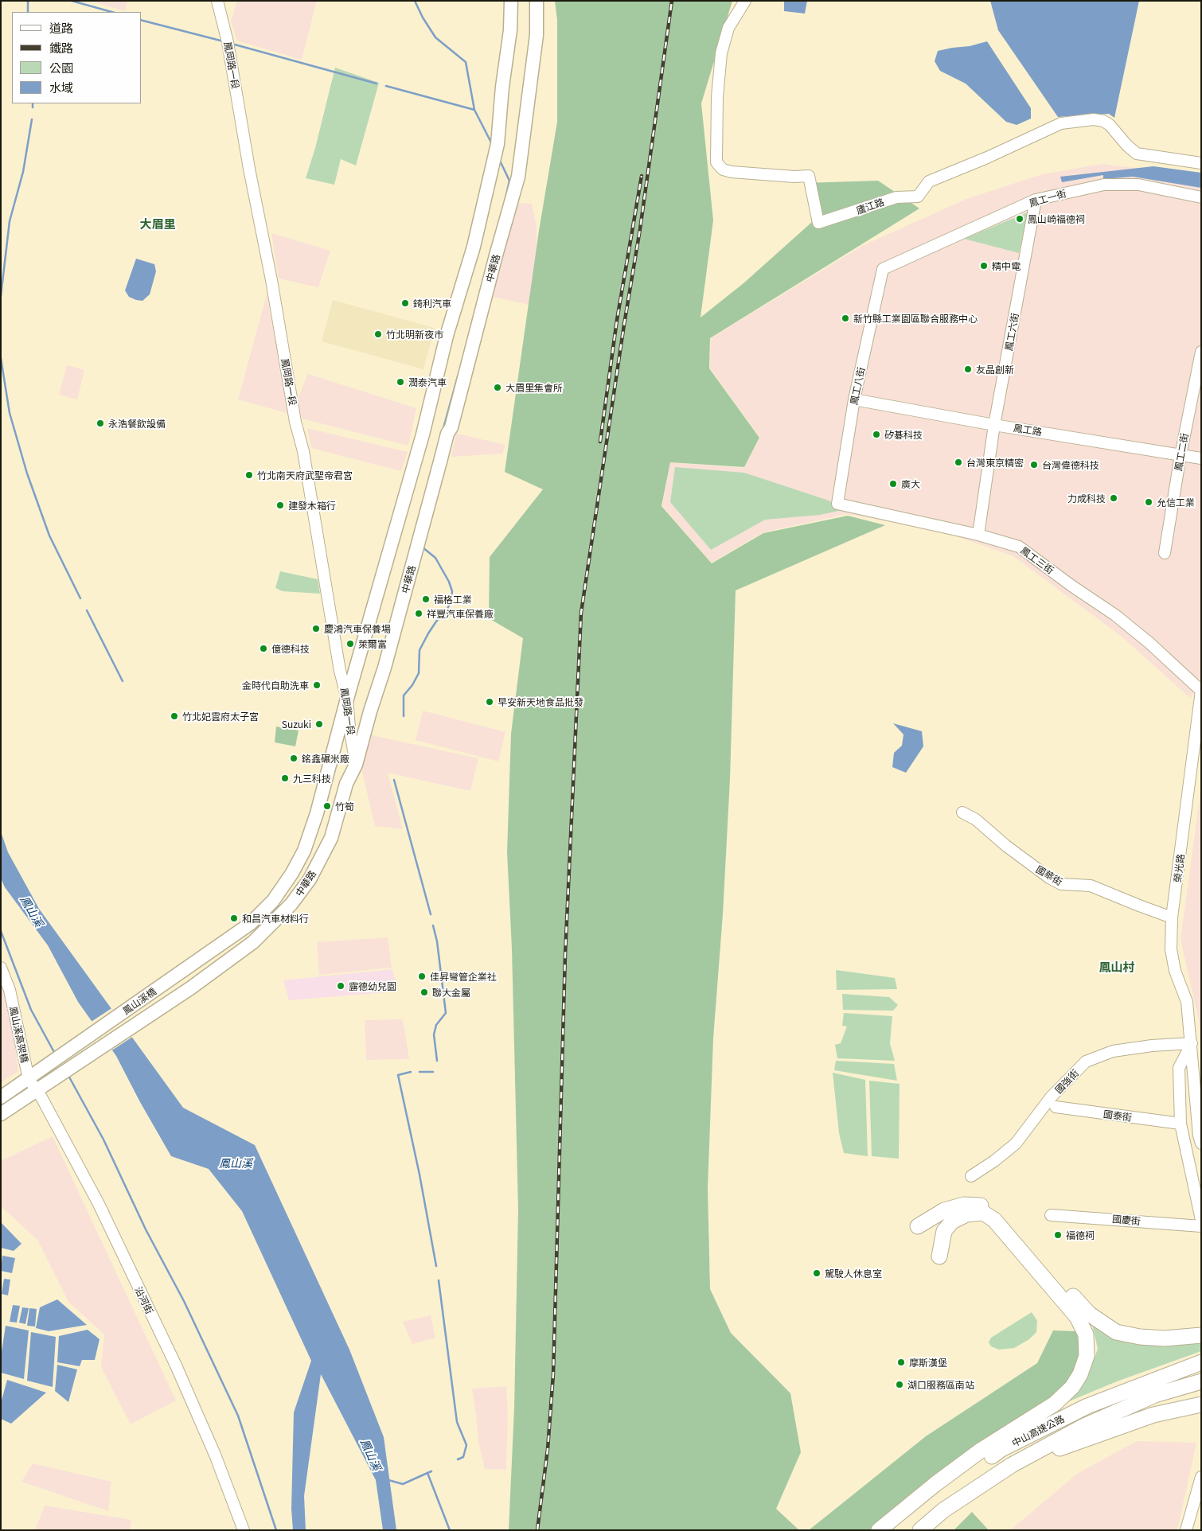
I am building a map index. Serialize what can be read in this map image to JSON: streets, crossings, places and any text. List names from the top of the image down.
{
  "streets": {
    "highway": ["中山高速公路"],
    "main road": ["中華路", "鳳山溪橋"],
    "street": [
      "鳳岡路一段",
      "鳳工一街",
      "廬江路",
      "鳳工六街",
      "鳳工八街",
      "鳳工路",
      "鳳工二街",
      "鳳工三街",
      "榮光路",
      "國華街",
      "鳳山溪高架橋",
      "國強街",
      "國泰街",
      "國慶街",
      "沿河街"
    ]
  },
  "crossings": [
    ["鳳岡路一段", "中華路"],
    ["鳳工一街", "鳳工六街"],
    ["鳳工一街", "鳳工八街"],
    ["中華路", "鳳山溪橋"],
    ["鳳工六街", "鳳工路"],
    ["鳳工六街", "鳳工三街"],
    ["鳳工八街", "鳳工路"],
    ["鳳工八街", "鳳工三街"],
    ["鳳工路", "鳳工二街"],
    ["鳳工三街", "榮光路"],
    ["榮光路", "國華街"],
    ["榮光路", "國強街"],
    ["鳳山溪橋", "鳳山溪高架橋"],
    ["鳳山溪橋", "沿河街"],
    ["鳳山溪高架橋", "沿河街"]
  ],
  "districts": ["大眉里", "鳳山村"],
  "water": ["鳳山溪"],
  "places": [
    "鳳山崎福德祠",
    "精中電",
    "錡利汽車",
    "新竹縣工業園區聯合服務中心",
    "竹北明新夜市",
    "友晶創新",
    "潤泰汽車",
    "大眉里集會所",
    "永浩餐飲設備",
    "矽碁科技",
    "台灣東京精密",
    "台灣偉德科技",
    "竹北南天府武聖帝君宮",
    "廣大",
    "力成科技",
    "允信工業",
    "建發木箱行",
    "福格工業",
    "祥豐汽車保養廠",
    "慶鴻汽車保養場",
    "萊爾富",
    "億德科技",
    "金時代自助洗車",
    "早安新天地食品批發",
    "竹北妃雲府太子宮",
    "Suzuki",
    "銘鑫碾米廠",
    "九三科技",
    "竹筍",
    "和昌汽車材料行",
    "佳昇彎管企業社",
    "露德幼兒園",
    "聯大金屬",
    "福德祠",
    "駕駛人休息室",
    "摩斯漢堡",
    "湖口服務區南站"
  ],
  "legend": [
    "道路",
    "鐵路",
    "公園",
    "水域"
  ]
}
